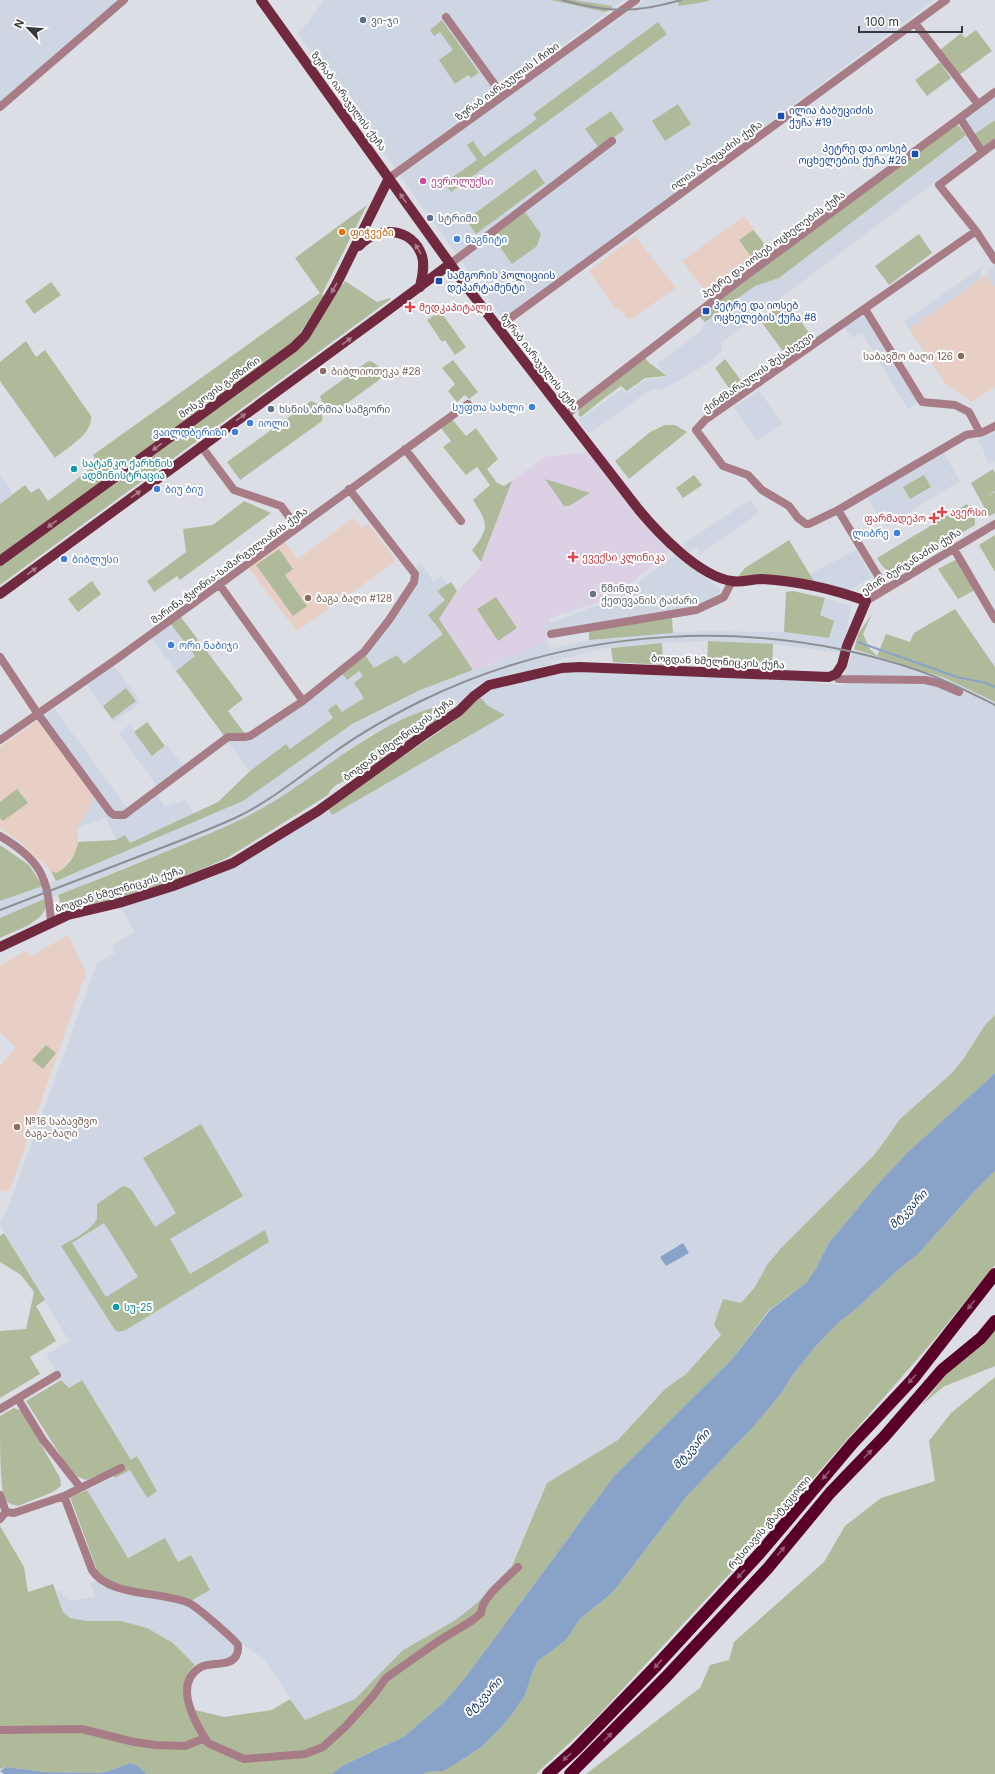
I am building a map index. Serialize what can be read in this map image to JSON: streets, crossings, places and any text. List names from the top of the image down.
{
  "streets": {
    "highway": ["რუსთავის გზატკეცილი"],
    "main road": [
      "ზურაბ იარაჯულის ქუჩა",
      "მოსკოვის გამზირი",
      "ემირ ბურჯანაძის ქუჩა",
      "ბოგდან ხმელნიცკის ქუჩა"
    ],
    "street": [
      "ზურაბ იარაჯულის I ჩიხი",
      "ილია ბაბუცაძის ქუჩა",
      "პეტრე და იოსებ ოცხელების ქუჩა",
      "ქინძმარაულის შესახვევი",
      "მარინა ჭყონია-სამარგულიანის ქუჩა"
    ]
  },
  "crossings": [
    ["ზურაბ იარაჯულის I ჩიხი", "ზურაბ იარაჯულის ქუჩა"],
    ["ზურაბ იარაჯულის I ჩიხი", "მოსკოვის გამზირი"],
    ["ზურაბ იარაჯულის ქუჩა", "ილია ბაბუცაძის ქუჩა"],
    ["ზურაბ იარაჯულის ქუჩა", "პეტრე და იოსებ ოცხელების ქუჩა"],
    ["ზურაბ იარაჯულის ქუჩა", "მოსკოვის გამზირი"],
    ["ზურაბ იარაჯულის ქუჩა", "ემირ ბურჯანაძის ქუჩა"],
    ["ემირ ბურჯანაძის ქუჩა", "ბოგდან ხმელნიცკის ქუჩა"]
  ],
  "water": ["მტკვარი"],
  "places": {
    "other": [
      "ვი-ჯი",
      "ევროლუქსი",
      "სტრიმი",
      "ფიჭვები",
      "მაგნიტი",
      "საბავშო ბაღი 126",
      "ბიბლიოთეკა #28",
      "სუფთა სახლი",
      "ხსნის არმია სამგორი",
      "იოლი",
      "ვაილდბერიზი",
      "სატანკო ქარხნის ადმინისტრაცია",
      "ბიუ ბიუ",
      "ლიბრე",
      "ბიბლუსი",
      "წმინდა ქეთევანის ტაძარი",
      "ბაგა ბაღი #128",
      "ორი ნაბიჯი",
      "№16 საბავშვო ბაგა-ბაღი",
      "სუ-25"
    ],
    "transit": [
      "ილია ბაბუციძის ქუჩა #19",
      "პეტრე და იოსებ ოცხელების ქუჩა #26",
      "სამგორის პოლიციის დეპარტამენტი",
      "პეტრე და იოსებ ოცხელების ქუჩა #8"
    ],
    "health": [
      "მედკაპიტალი",
      "ავერსი",
      "ფარმადეპო",
      "ევექსი კლინიკა"
    ]
  },
  "scale_bar": "100 m",
  "north": "top left"
}
